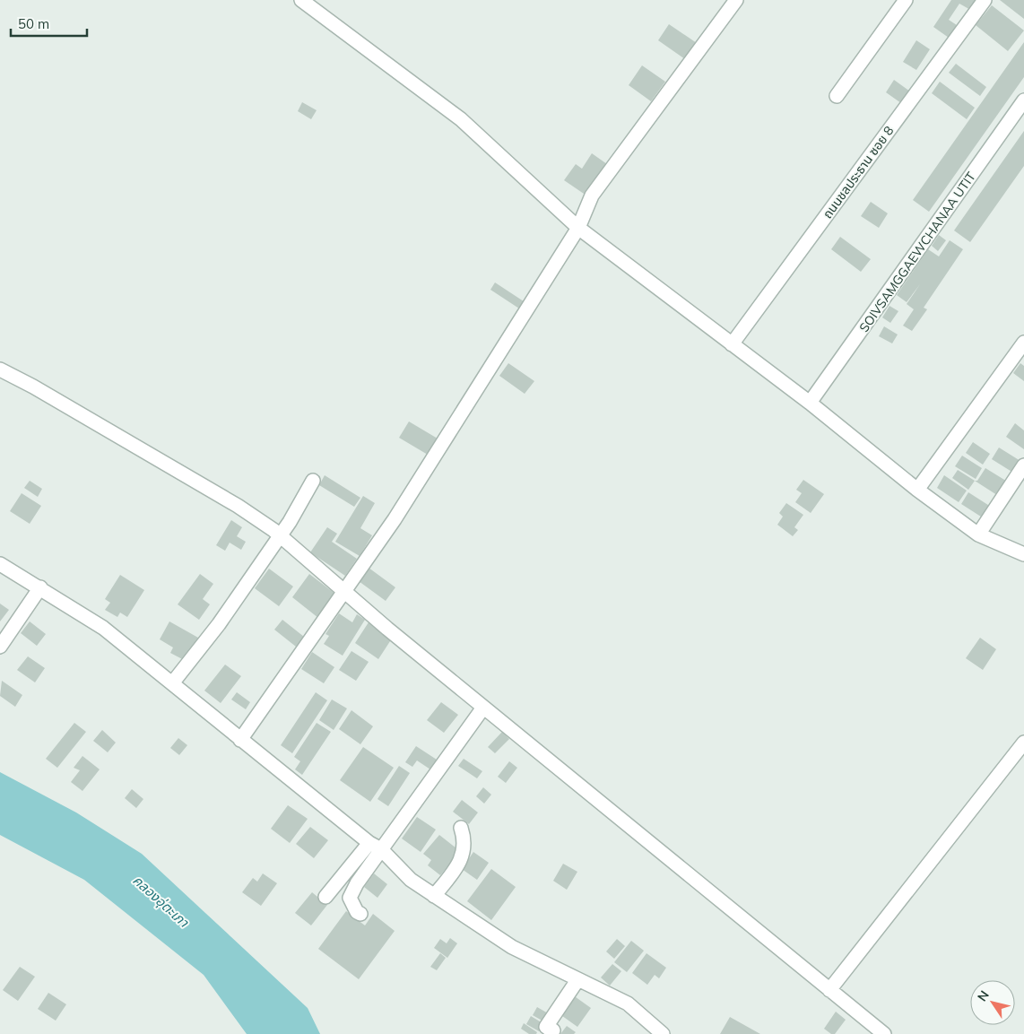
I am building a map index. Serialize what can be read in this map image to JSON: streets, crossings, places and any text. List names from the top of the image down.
{
  "streets": {
    "street": ["ถนนชลประธาน ซอย 8", "SOIVSAMGGAEWCHANAA UTIT"]
  },
  "water": ["คลองอุ่ตะเภา"],
  "scale_bar": "50 m",
  "north": "top left"
}
